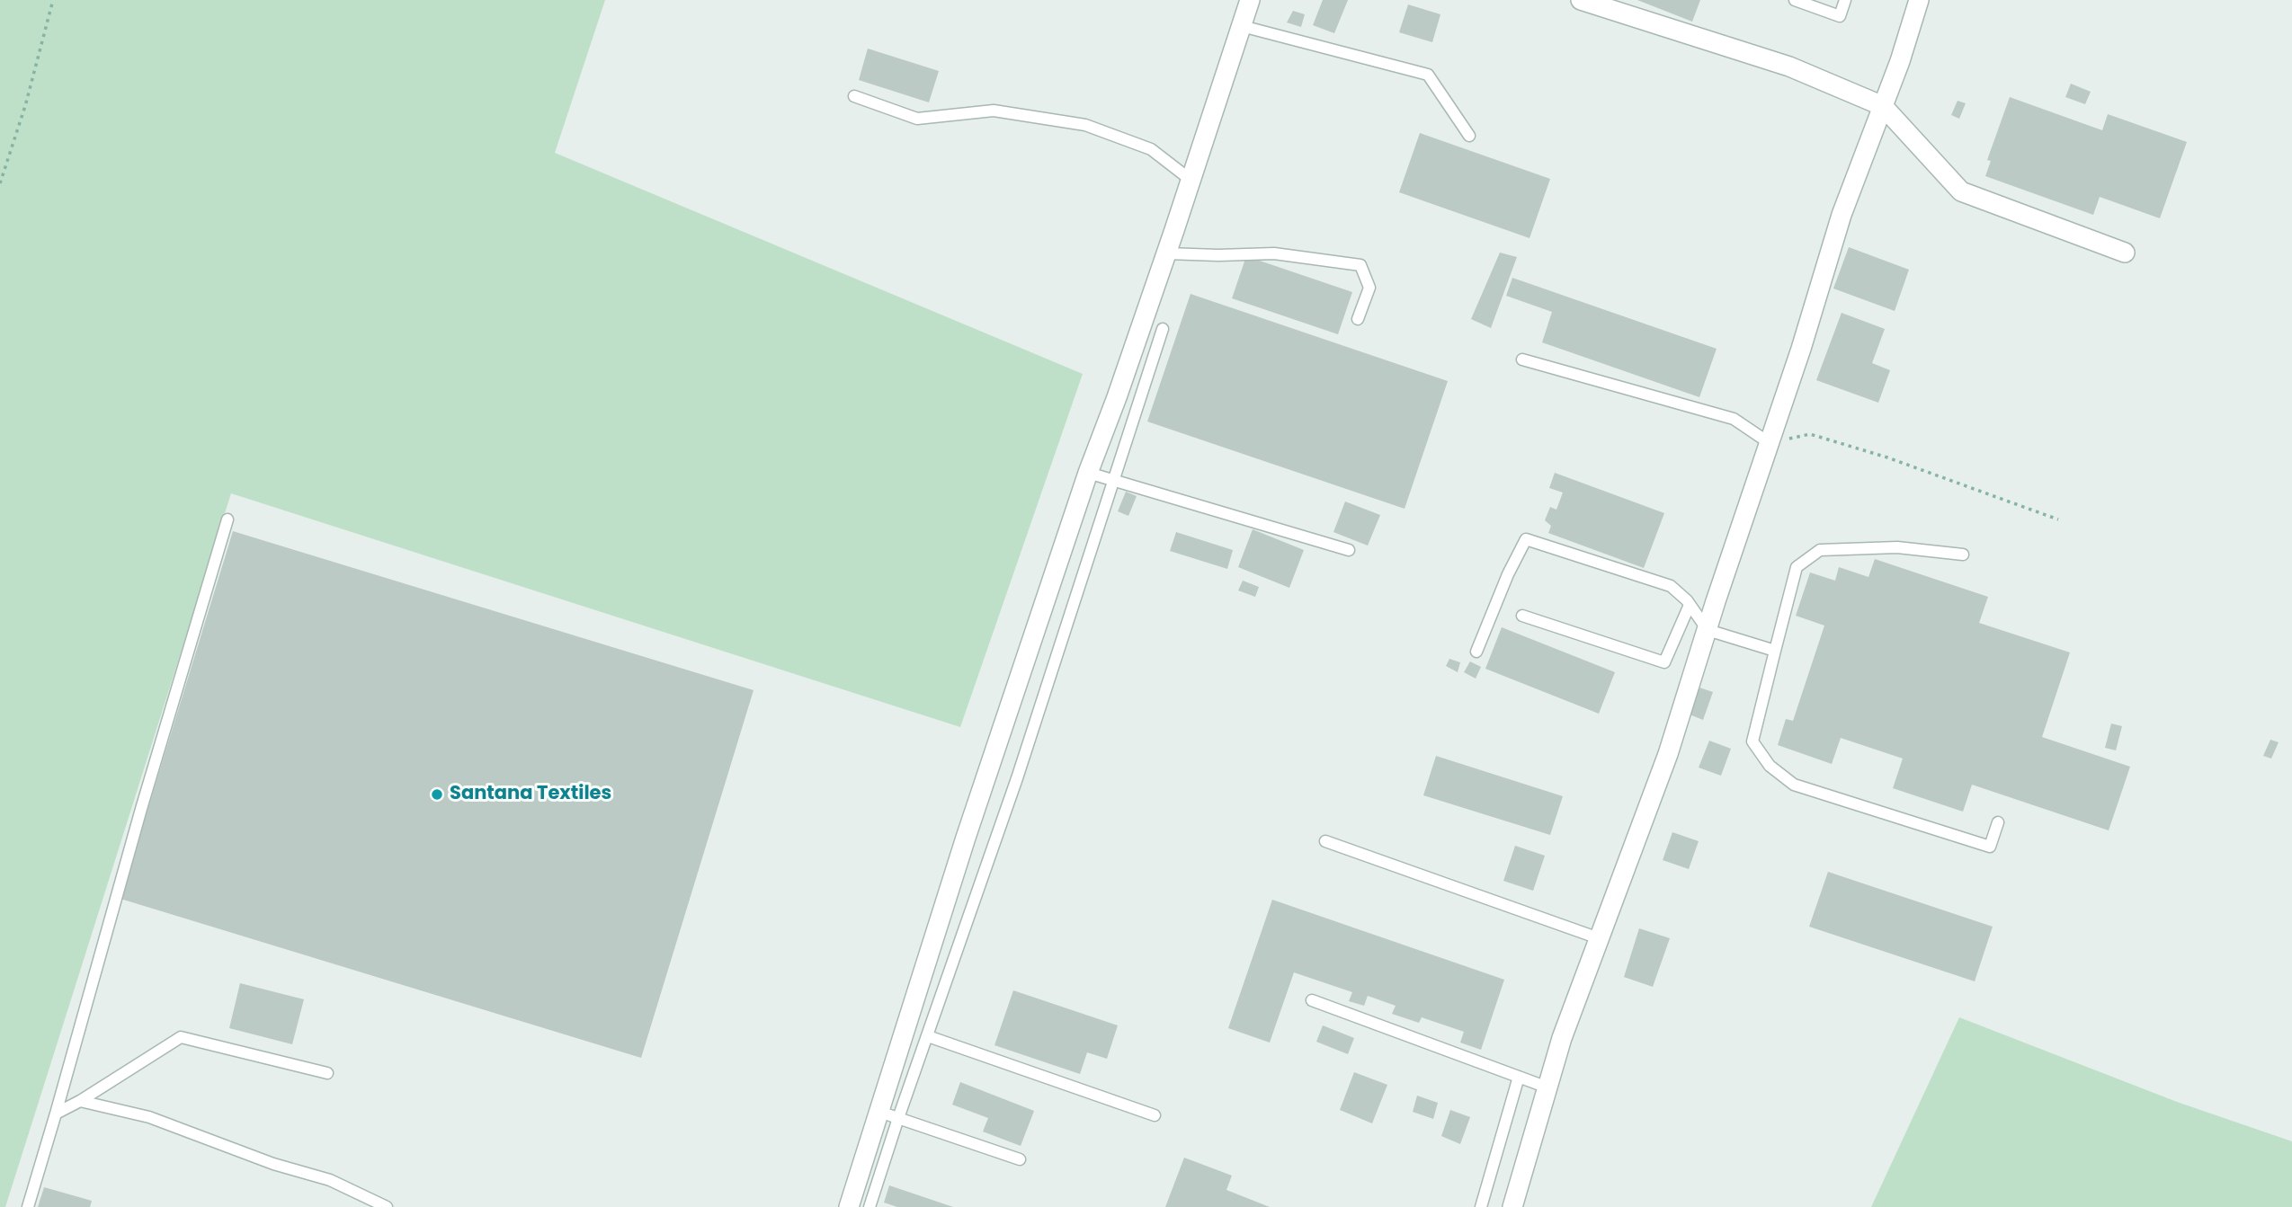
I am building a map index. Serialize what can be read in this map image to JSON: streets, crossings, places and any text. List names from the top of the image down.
{
  "places": ["Santana Textiles"]
}
